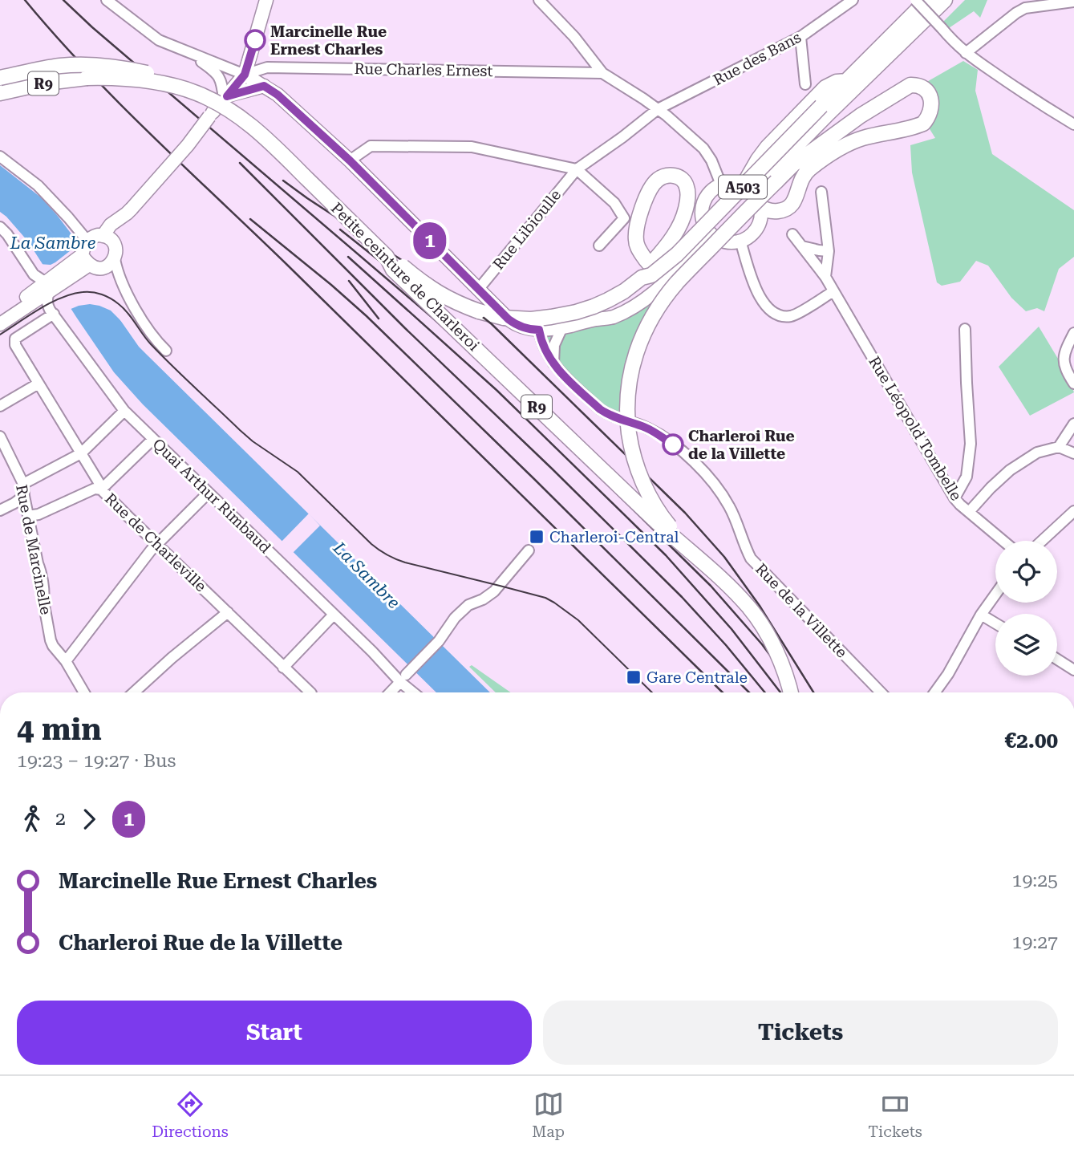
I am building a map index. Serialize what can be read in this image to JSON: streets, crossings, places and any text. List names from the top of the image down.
{
  "streets": {
    "highway": ["R9", "A503", "Petite ceinture de Charleroi"],
    "street": [
      "Rue des Bans",
      "Rue Charles Ernest",
      "Rue Libioulle",
      "Rue Léopold Tombelle",
      "Quai Arthur Rimbaud",
      "Rue de Charleville",
      "Rue de Marcinelle",
      "Rue de la Villette"
    ]
  },
  "crossings": [
    ["Rue des Bans", "Rue Libioulle"],
    ["Quai Arthur Rimbaud", "Rue de Charleville"]
  ],
  "water": ["La Sambre"],
  "places": {
    "other": ["Marcinelle Rue Ernest Charles", "Charleroi Rue de la Villette"],
    "transit": ["Charleroi-Central", "Gare Centrale"]
  },
  "lines": ["bus line 1"],
  "page": {
    "on_map": "1",
    "heading": ["4 min", "19:23 – 19:27 · Bus", "€2.00"],
    "legs": ["2", "1"],
    "list": [
      {
        "name": "Marcinelle Rue Ernest Charles",
        "value": "19:25"
      },
      {
        "name": "Charleroi Rue de la Villette",
        "value": "19:27"
      }
    ],
    "buttons": ["Start", "Tickets"],
    "tabs": ["Directions", "Map", "Tickets"]
  }
}
